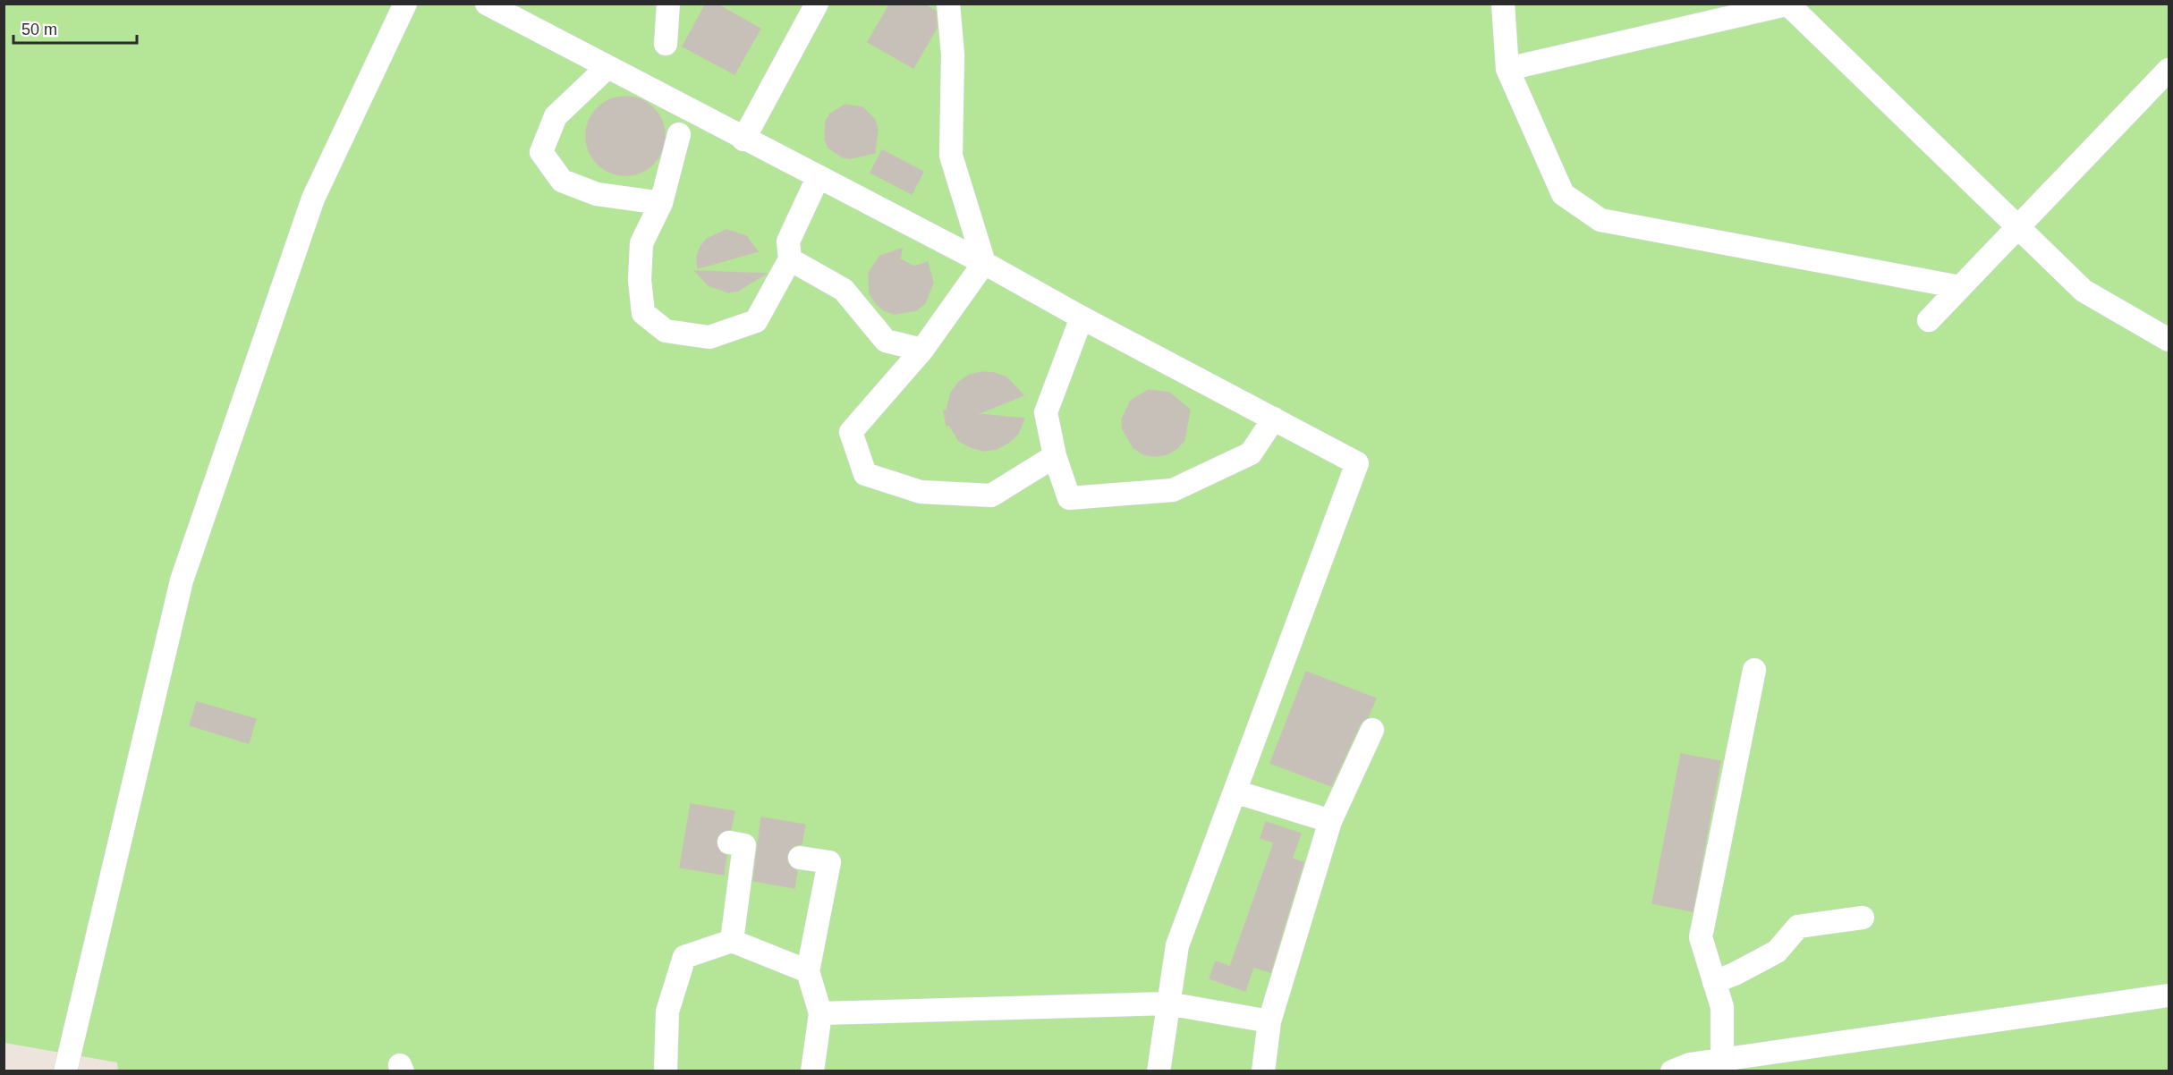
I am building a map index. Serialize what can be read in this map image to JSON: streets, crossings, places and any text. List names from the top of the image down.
{
  "scale_bar": "50 m"
}
